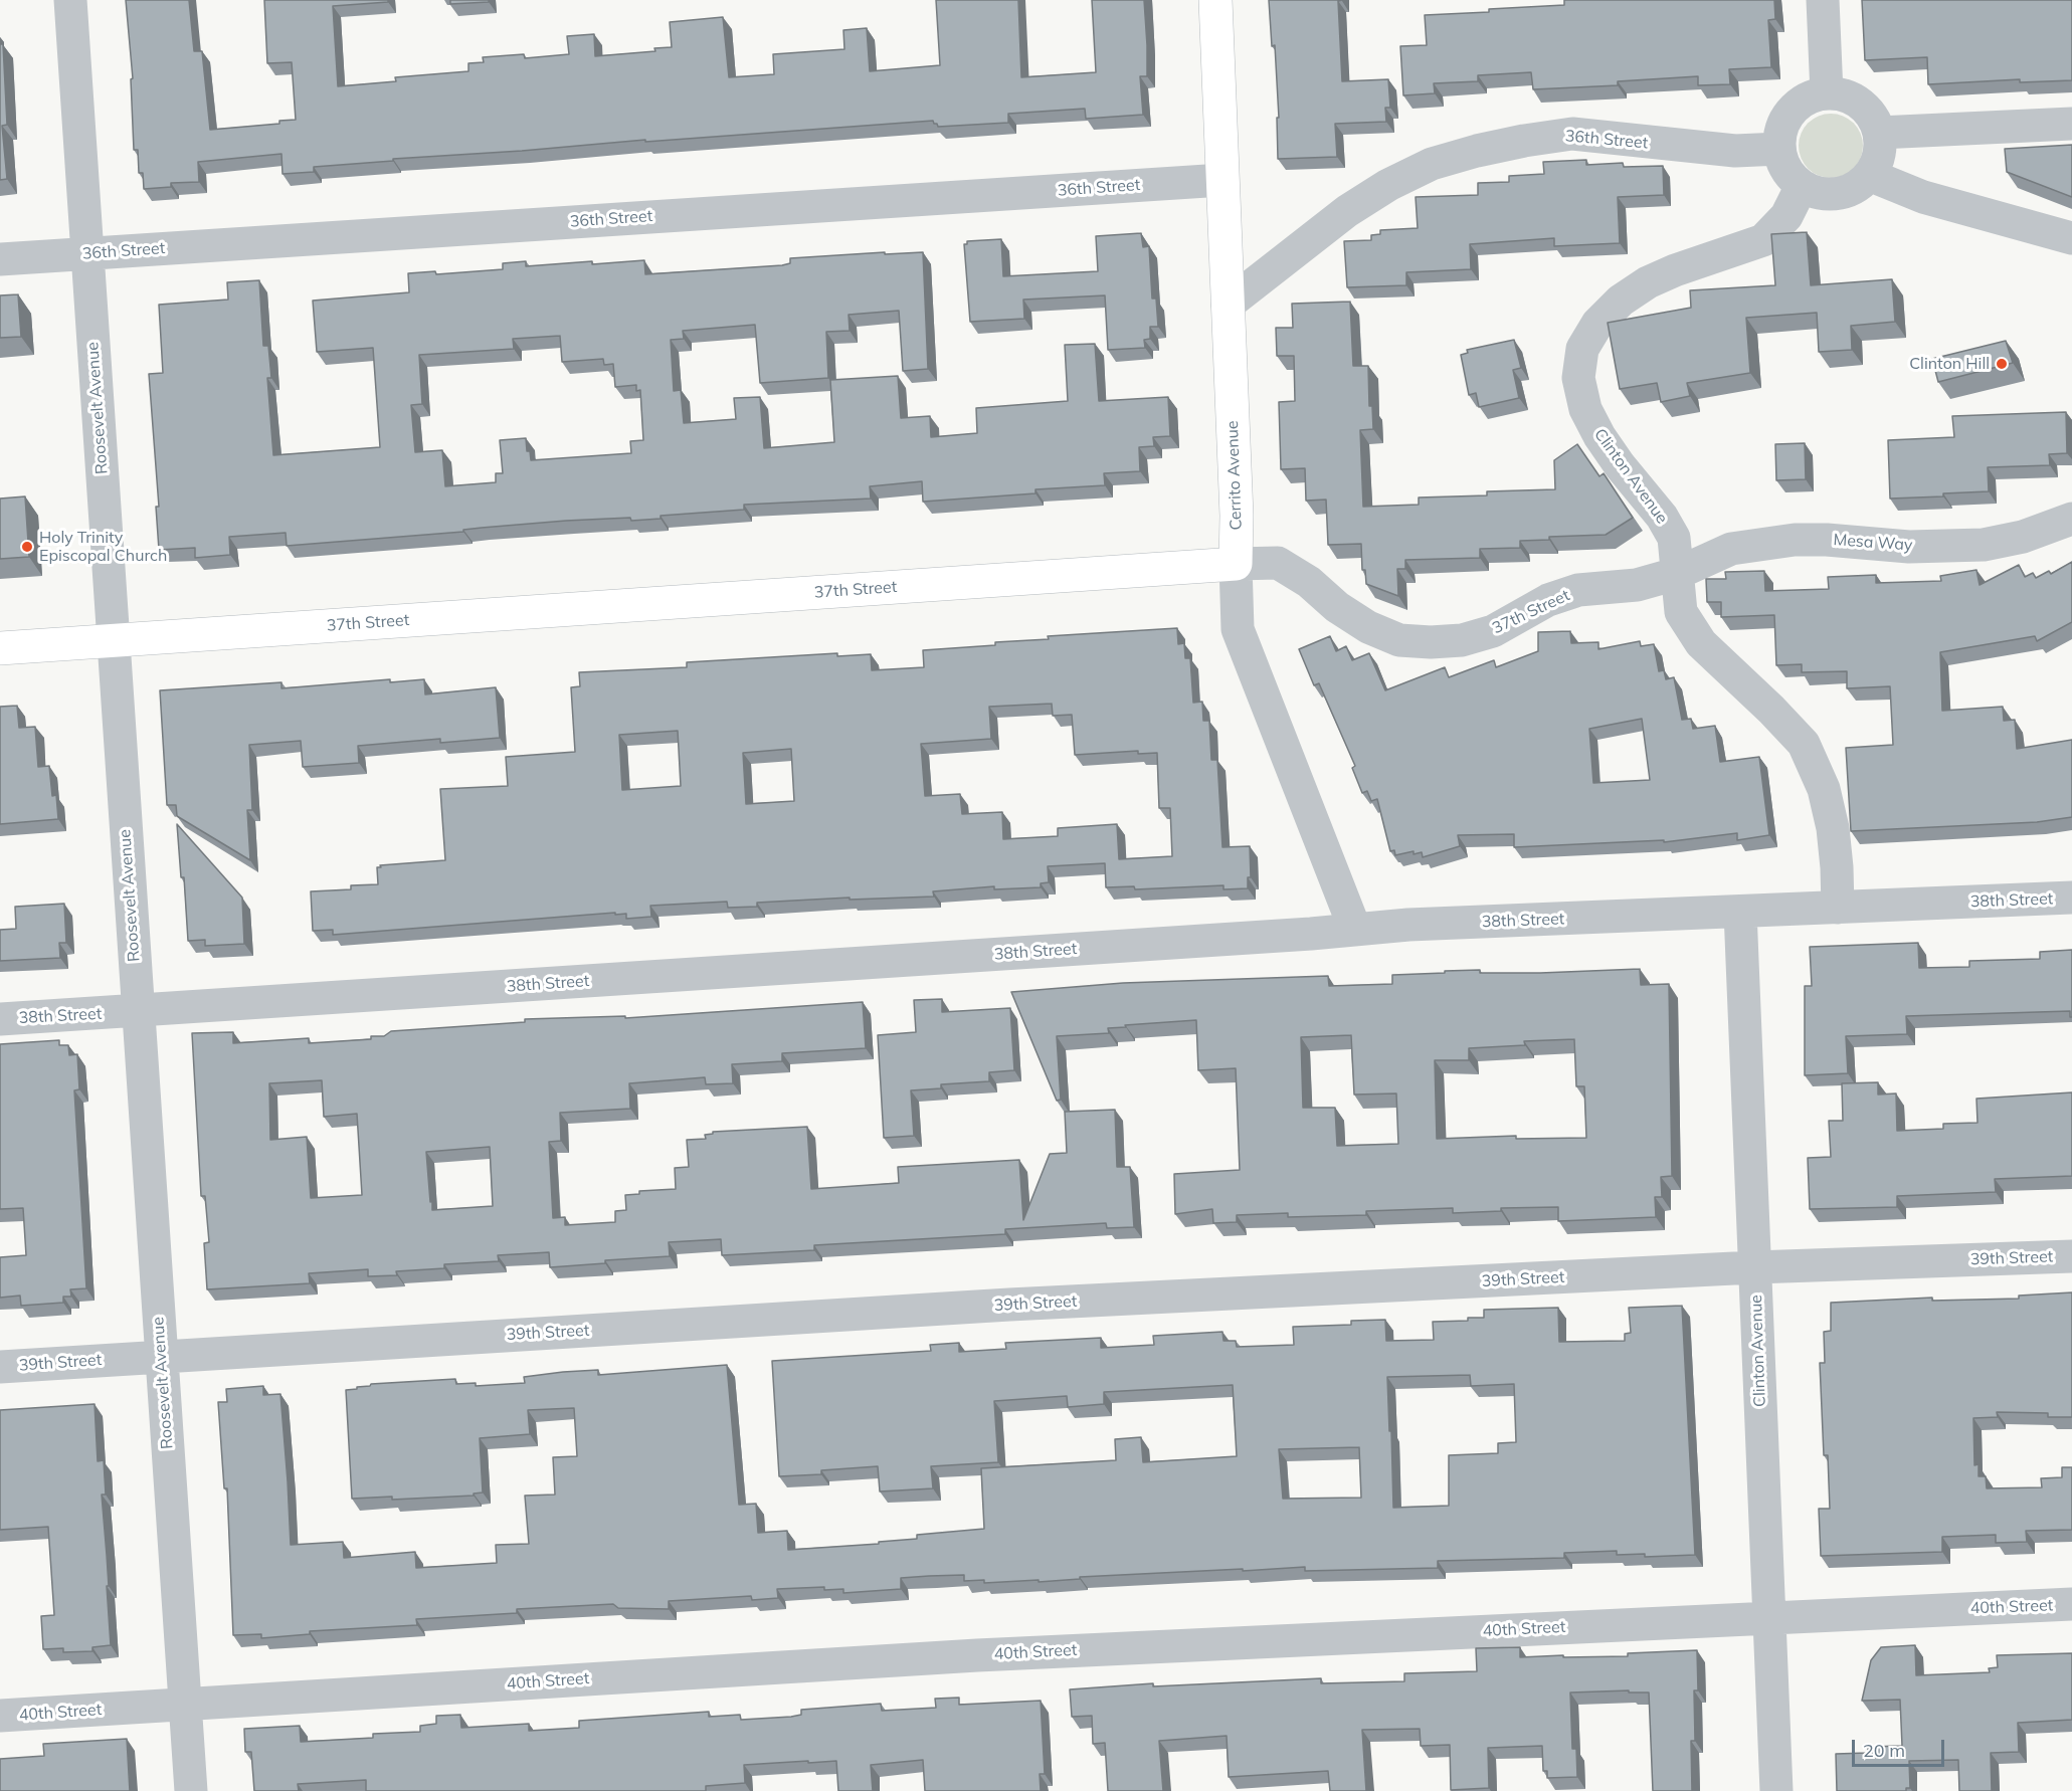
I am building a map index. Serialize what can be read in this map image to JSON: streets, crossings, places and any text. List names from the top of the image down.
{
  "streets": {
    "street": [
      "36th Street",
      "Roosevelt Avenue",
      "Cerrito Avenue",
      "Clinton Avenue",
      "Mesa Way",
      "37th Street",
      "38th Street",
      "39th Street",
      "40th Street"
    ]
  },
  "crossings": [
    ["36th Street", "Roosevelt Avenue"],
    ["36th Street", "Cerrito Avenue"],
    ["36th Street", "Clinton Avenue"],
    ["Roosevelt Avenue", "37th Street"],
    ["Roosevelt Avenue", "38th Street"],
    ["Roosevelt Avenue", "39th Street"],
    ["Roosevelt Avenue", "40th Street"],
    ["Cerrito Avenue", "37th Street"],
    ["Cerrito Avenue", "38th Street"],
    ["Clinton Avenue", "Mesa Way"],
    ["Clinton Avenue", "37th Street"],
    ["Clinton Avenue", "38th Street"],
    ["Clinton Avenue", "39th Street"],
    ["Clinton Avenue", "40th Street"],
    ["Mesa Way", "37th Street"]
  ],
  "places": ["Clinton Hill", "Holy Trinity Episcopal Church"],
  "scale_bar": "20 m"
}
